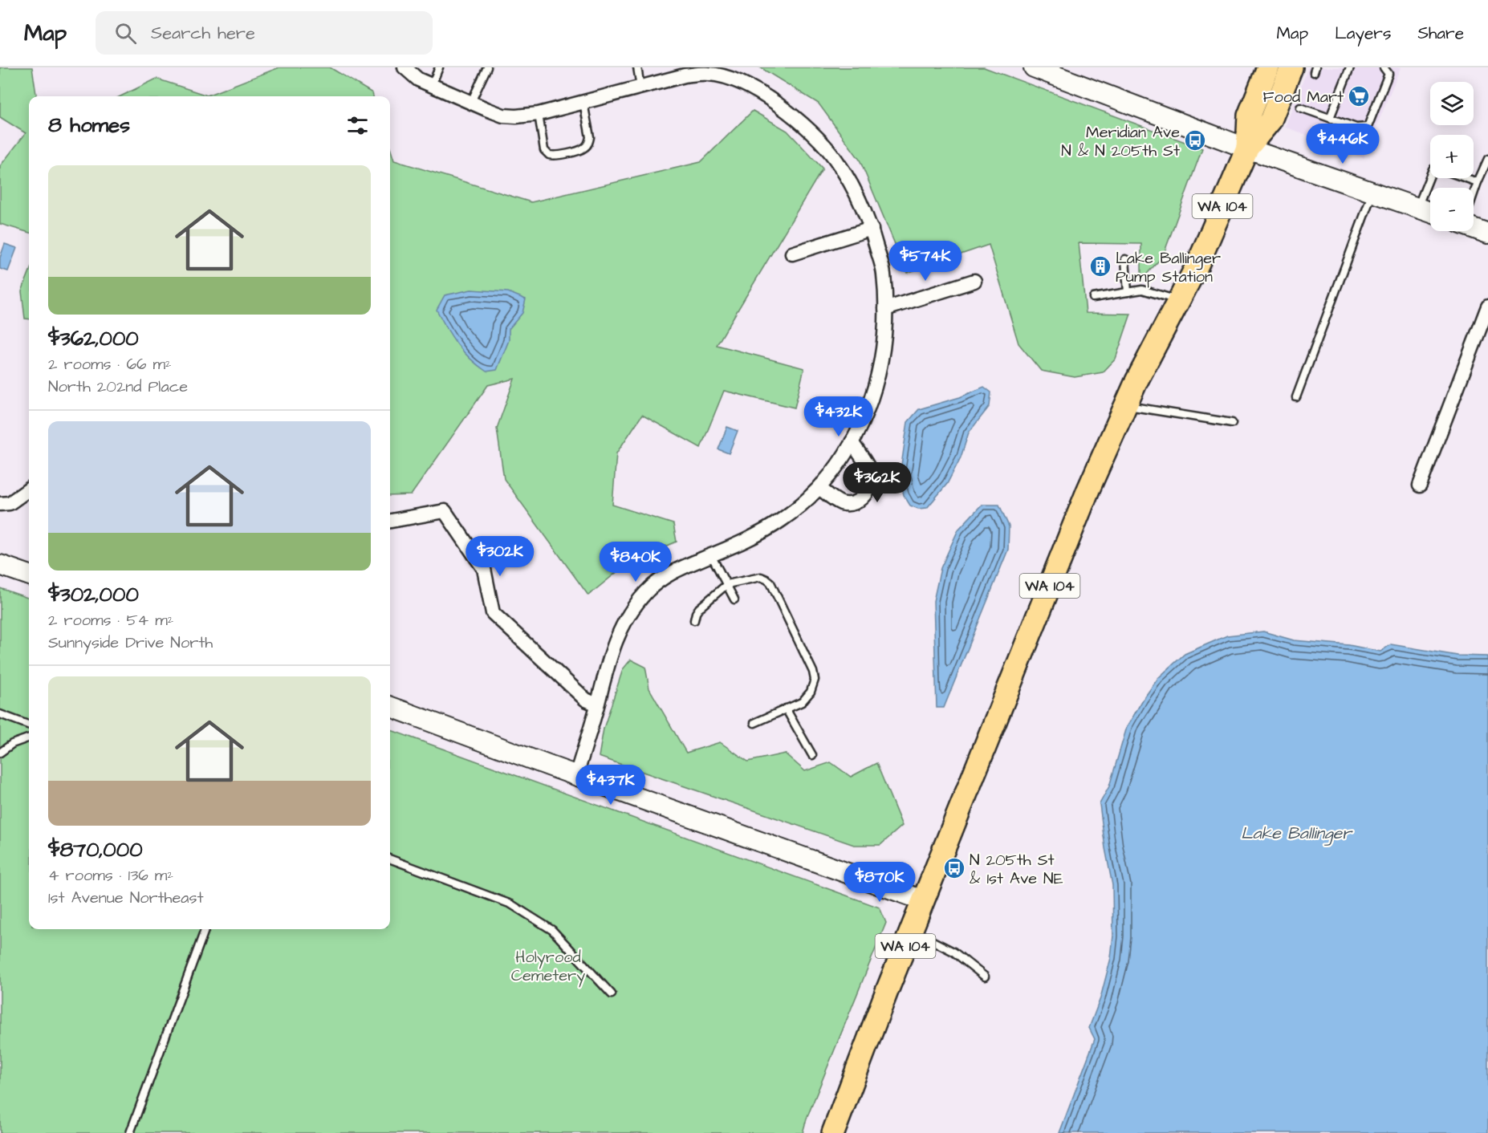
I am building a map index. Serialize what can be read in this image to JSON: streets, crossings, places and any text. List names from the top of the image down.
{
  "streets": {
    "main road": ["WA 104"]
  },
  "water": ["Lake Ballinger"],
  "parks": ["Holyrood Cemetery"],
  "places": {
    "supermarket": ["Food Mart"],
    "bus stop": ["Meridian Ave N & N 205th St", "N 205th St & 1st Ave NE"],
    "building": ["Lake Ballinger Pump Station"]
  },
  "page": {
    "header": "Map",
    "search": "Search here",
    "nav": ["Map", "Layers", "Share"],
    "map_buttons": ["+", "−"],
    "heading": "8 homes",
    "price": [
      "$446K",
      "$574K",
      "$432K",
      "$362K",
      "$302K",
      "$840K",
      "$437K",
      "$870K"
    ],
    "list": [
      {
        "name": "$362,000",
        "note": "2 rooms · 66 m² · North 202nd Place"
      },
      {
        "name": "$302,000",
        "note": "2 rooms · 54 m² · Sunnyside Drive North"
      },
      {
        "name": "$870,000",
        "note": "4 rooms · 136 m² · 1st Avenue Northeast"
      }
    ]
  }
}
